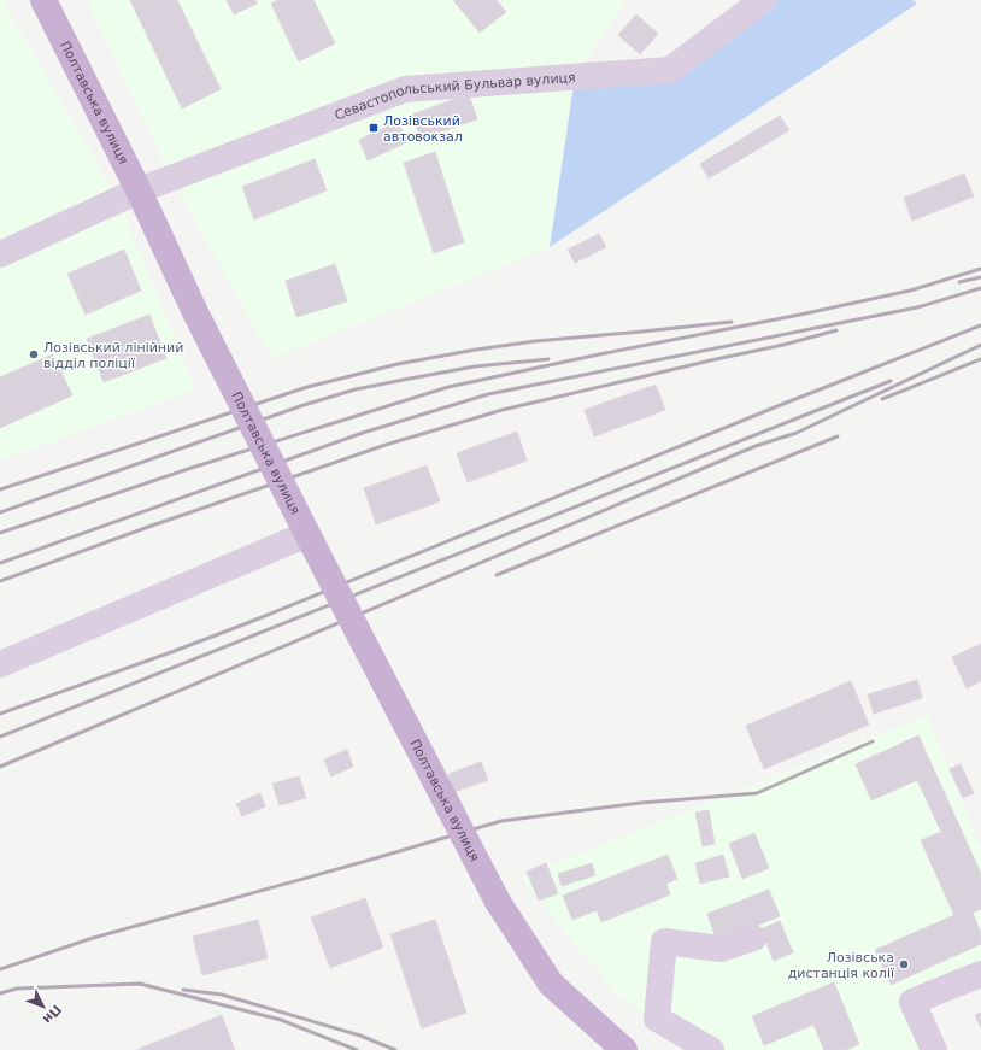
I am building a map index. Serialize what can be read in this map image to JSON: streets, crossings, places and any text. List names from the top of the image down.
{
  "streets": {
    "main road": ["Полтавська вулиця"],
    "street": ["Севастопольський Бульвар вулиця"]
  },
  "crossings": [
    ["Севастопольський Бульвар вулиця", "Полтавська вулиця"]
  ],
  "places": {
    "transit": ["Лозівський автовокзал"],
    "other": ["Лозівський лінійний відділ поліції", "Лозівська дистанція колії"]
  },
  "north": "bottom right"
}
